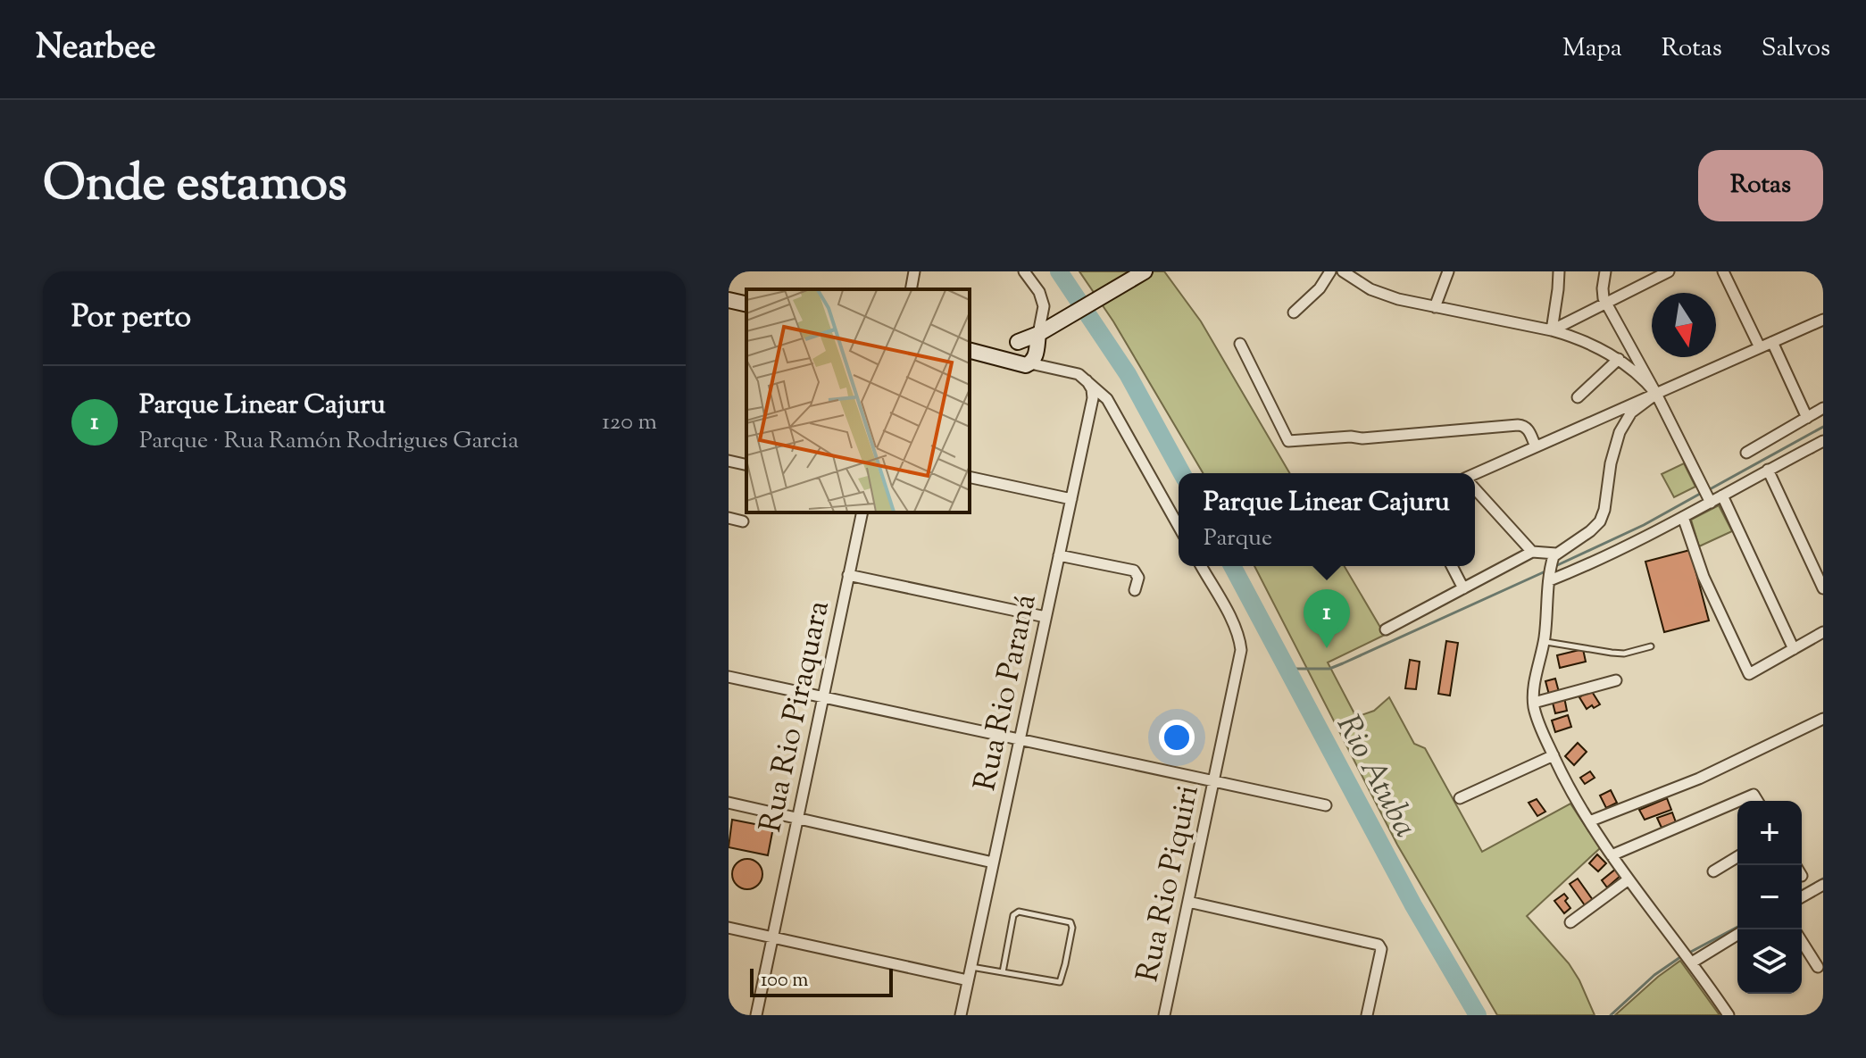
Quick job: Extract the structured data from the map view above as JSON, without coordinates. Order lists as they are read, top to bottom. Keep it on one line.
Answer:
{"streets":{"street":["Rua Rio Paraná","Rua Rio Piraquara","Rua Rio Piquiri"]},"water":["Rio Atuba"],"scale_bar":"100 m","north":"bottom","page":{"header":"Nearbee","nav":["Mapa","Rotas","Salvos"],"title":"Onde estamos","buttons":"Rotas","heading":"Por perto","list":[{"mark":"1","name":"Parque Linear Cajuru","note":"Parque · Rua Ramón Rodrigues Garcia","value":"120 m"}],"popup":["Parque Linear Cajuru","Parque"],"pins":"1","map_buttons":["+","−"],"scale":"100 m"}}
